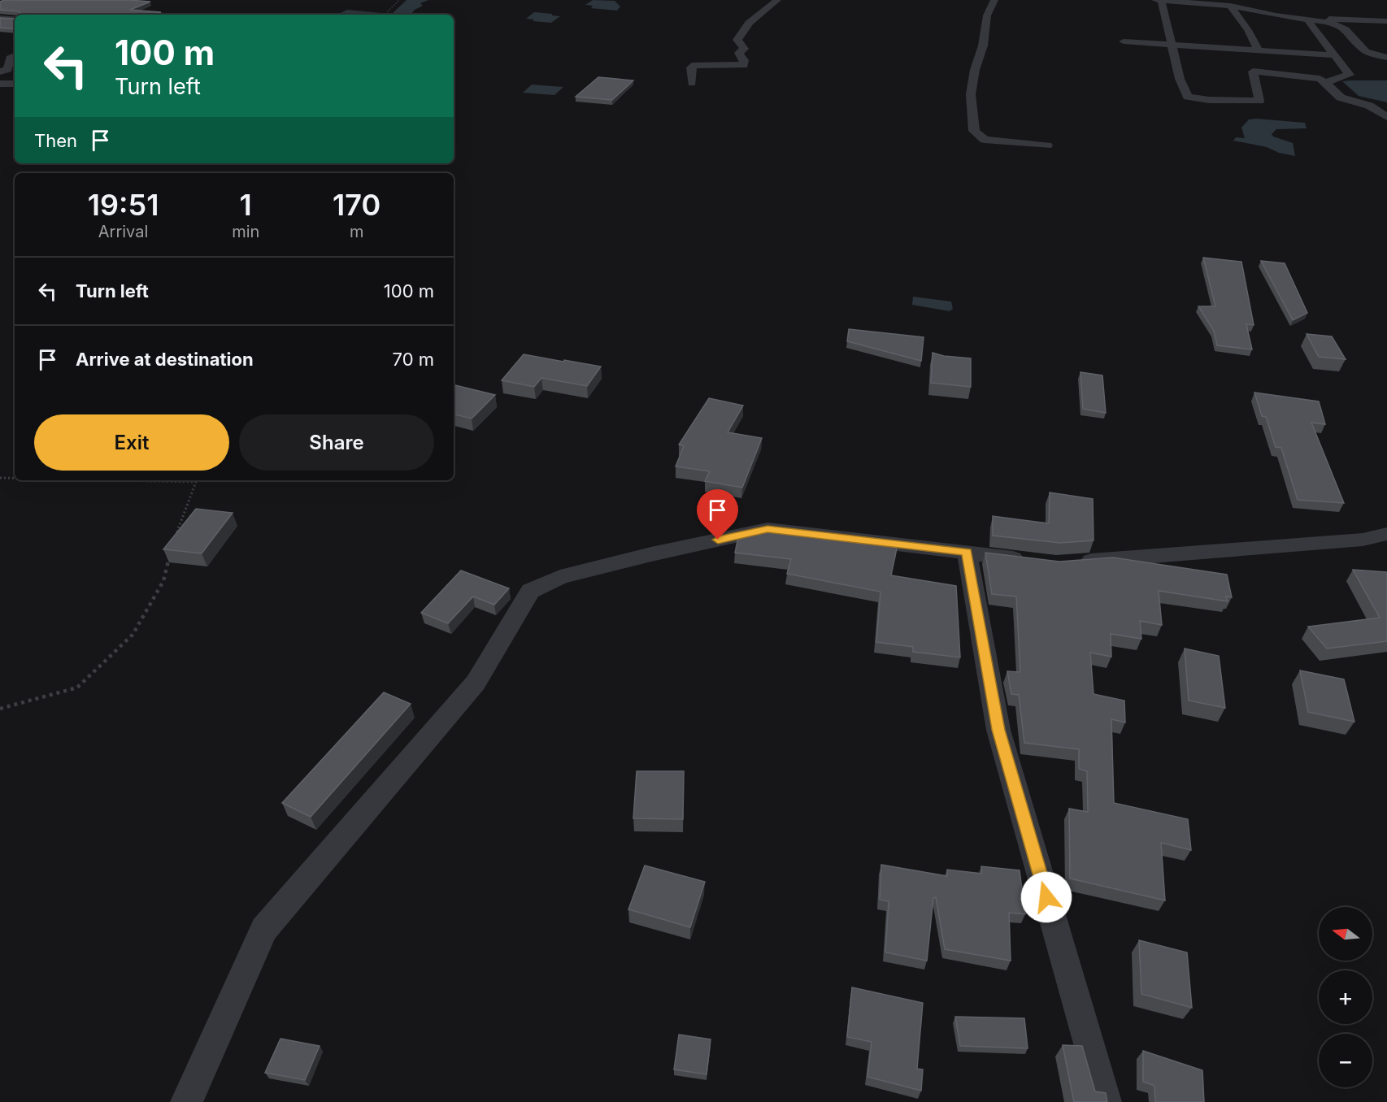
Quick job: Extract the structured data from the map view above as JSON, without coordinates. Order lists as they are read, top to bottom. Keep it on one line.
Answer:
{"north":"left","page":{"turn":["100 m","Turn left"],"then":"Then","eta":["19:51","Arrival","1","min","170","m"],"list":[{"name":"Turn left","value":"100 m"},{"name":"Arrive at destination","value":"70 m"}],"buttons":["Exit","Share"],"map_buttons":["+","−"]}}
